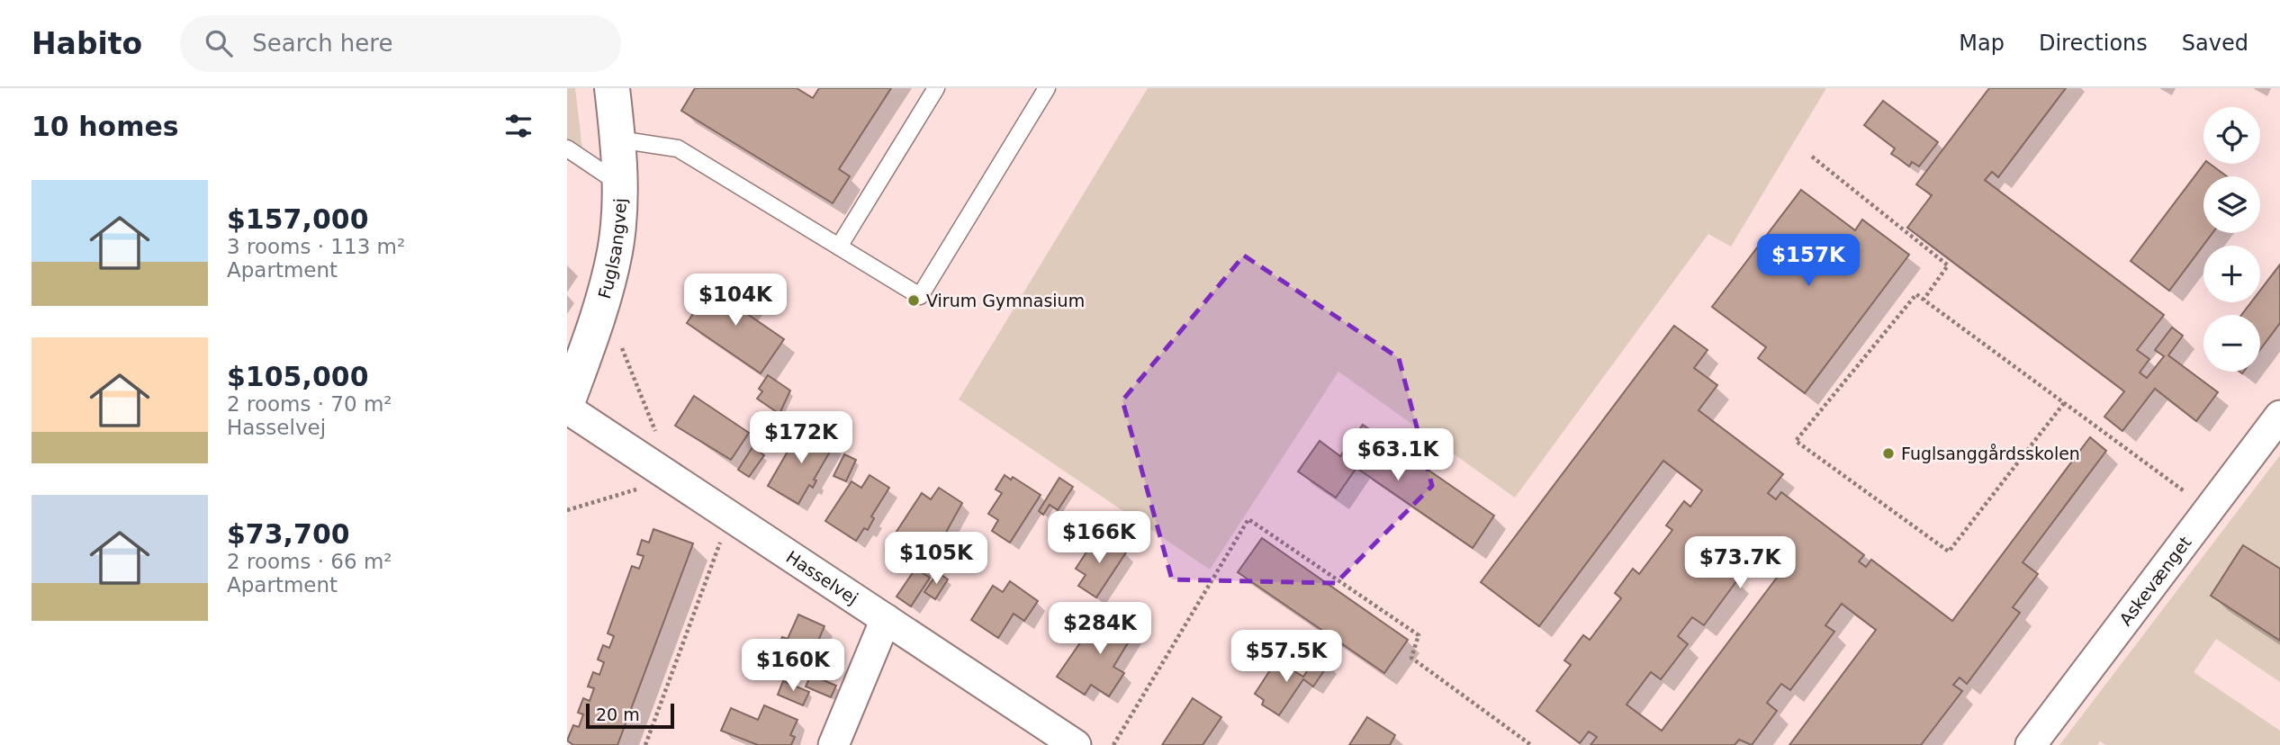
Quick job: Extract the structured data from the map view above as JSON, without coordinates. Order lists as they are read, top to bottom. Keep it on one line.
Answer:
{"streets":{"street":["Fuglsangvej","Hasselvej","Askevænget"]},"places":["Virum Gymnasium","Fuglsanggårdsskolen"],"scale_bar":"20 m","page":{"header":"Habito","search":"Search here","nav":["Map","Directions","Saved"],"heading":"10 homes","map_buttons":["+","−"],"list":[{"name":"$157,000","note":"3 rooms · 113 m² · Apartment"},{"name":"$105,000","note":"2 rooms · 70 m² · Hasselvej"},{"name":"$73,700","note":"2 rooms · 66 m² · Apartment"}],"price":["$157K","$104K","$172K","$63.1K","$166K","$105K","$73.7K","$284K","$57.5K","$160K"],"scale":"20 m"}}
